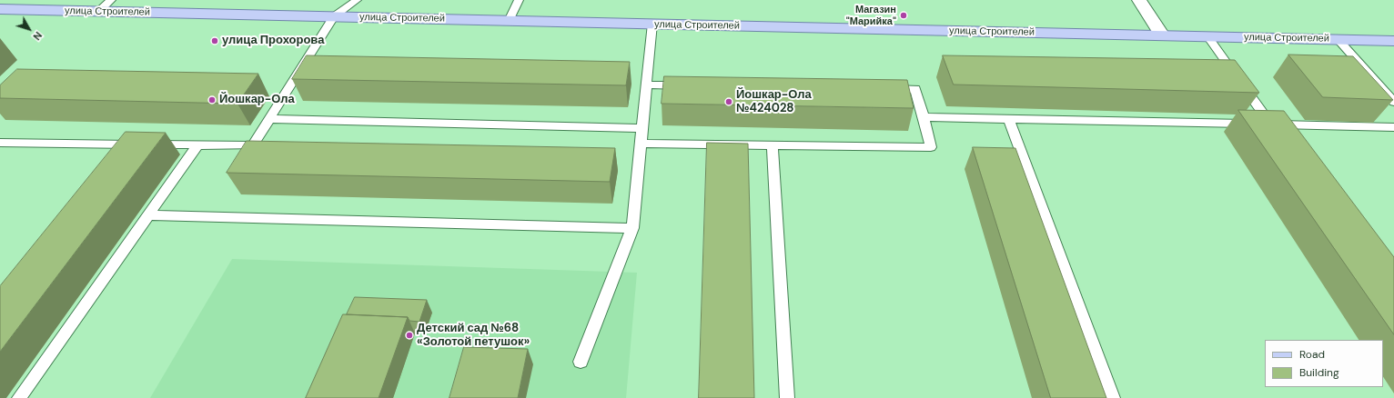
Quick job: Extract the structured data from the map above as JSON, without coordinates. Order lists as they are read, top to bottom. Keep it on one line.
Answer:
{"streets":{"main road":["улица Строителей"]},"places":["Магазин \"Марийка\"","улица Прохорова","Йошкар-Ола","Йошкар-Ола №424028","Детский сад №68 «Золотой петушок»"],"legend":["Road","Building"],"north":"bottom right"}
